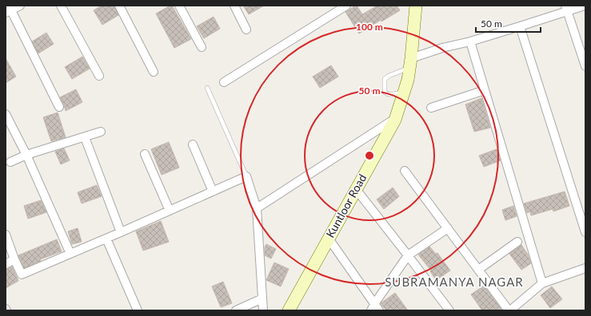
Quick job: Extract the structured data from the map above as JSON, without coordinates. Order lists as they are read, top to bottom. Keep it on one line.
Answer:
{"streets":{"street":["Kuntloor Road"]},"districts":["SUBRAMANYA NAGAR"],"scale_bar":"50 m","rings":["100 m","50 m"]}
